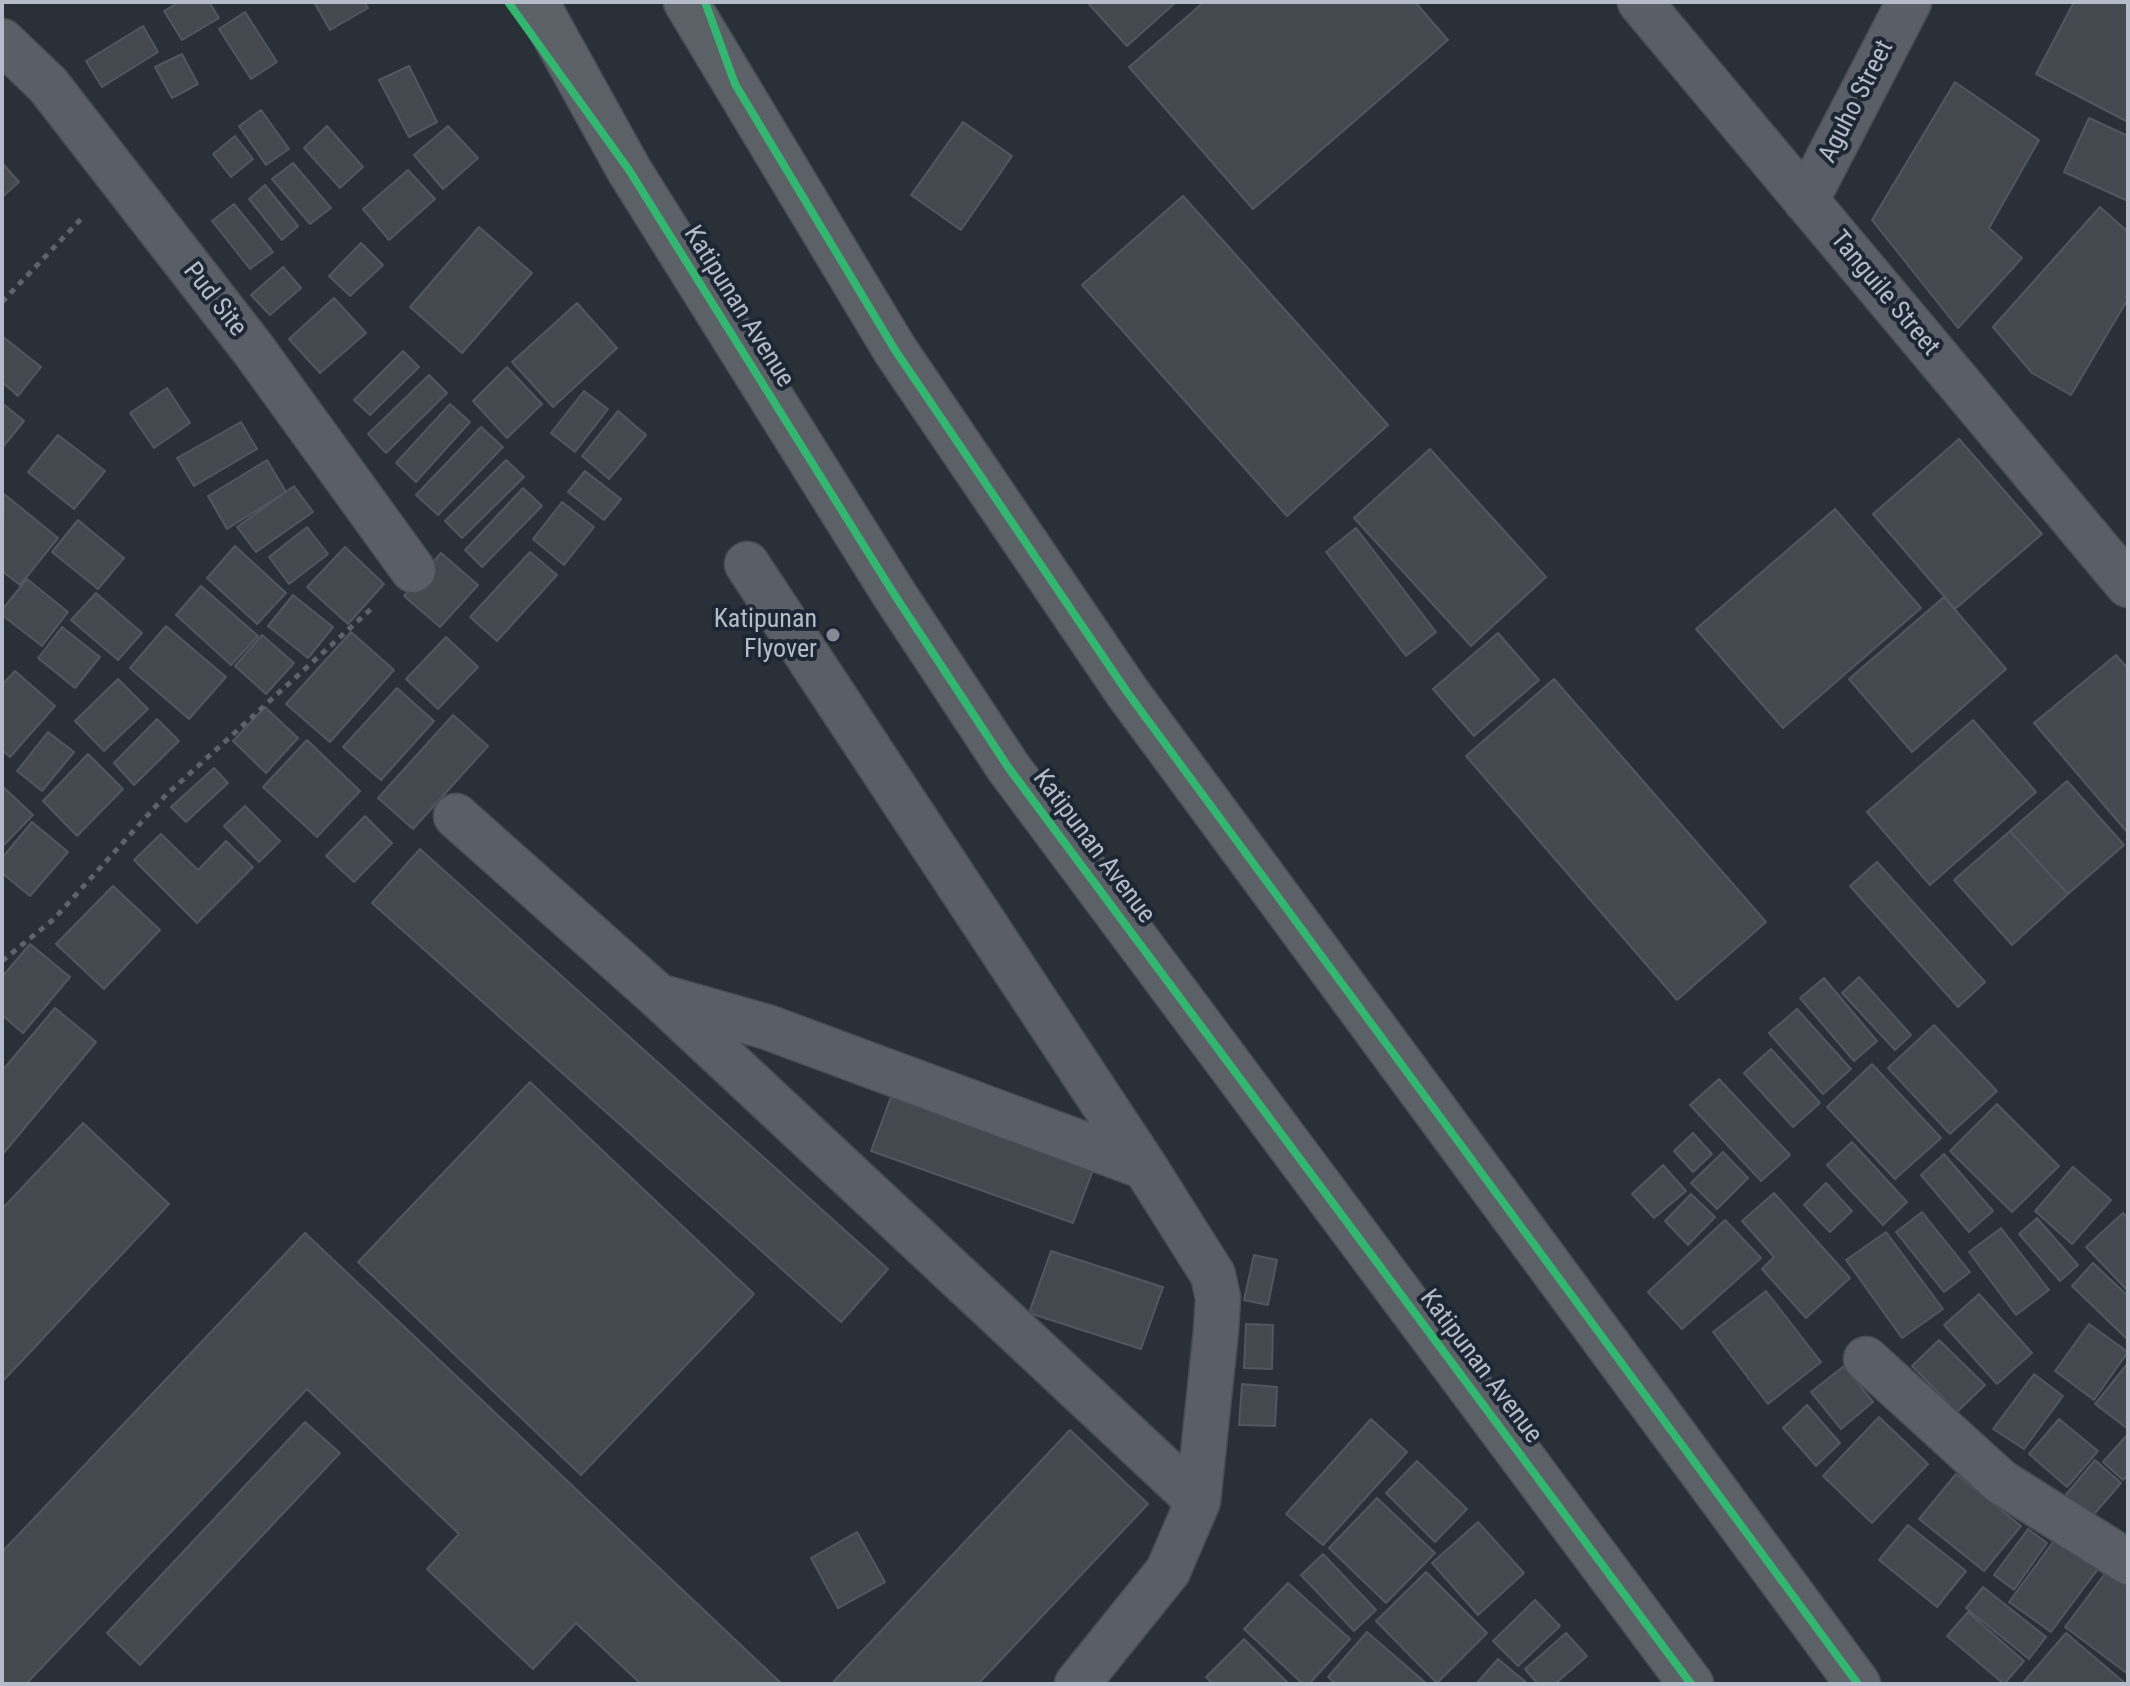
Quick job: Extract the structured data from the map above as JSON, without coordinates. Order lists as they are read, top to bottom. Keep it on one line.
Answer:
{"streets":{"main road":["Katipunan Avenue"],"street":["Aguho Street","Tanguile Street","Pud Site"]},"crossings":[["Aguho Street","Tanguile Street"]],"places":["Katipunan Flyover"]}
